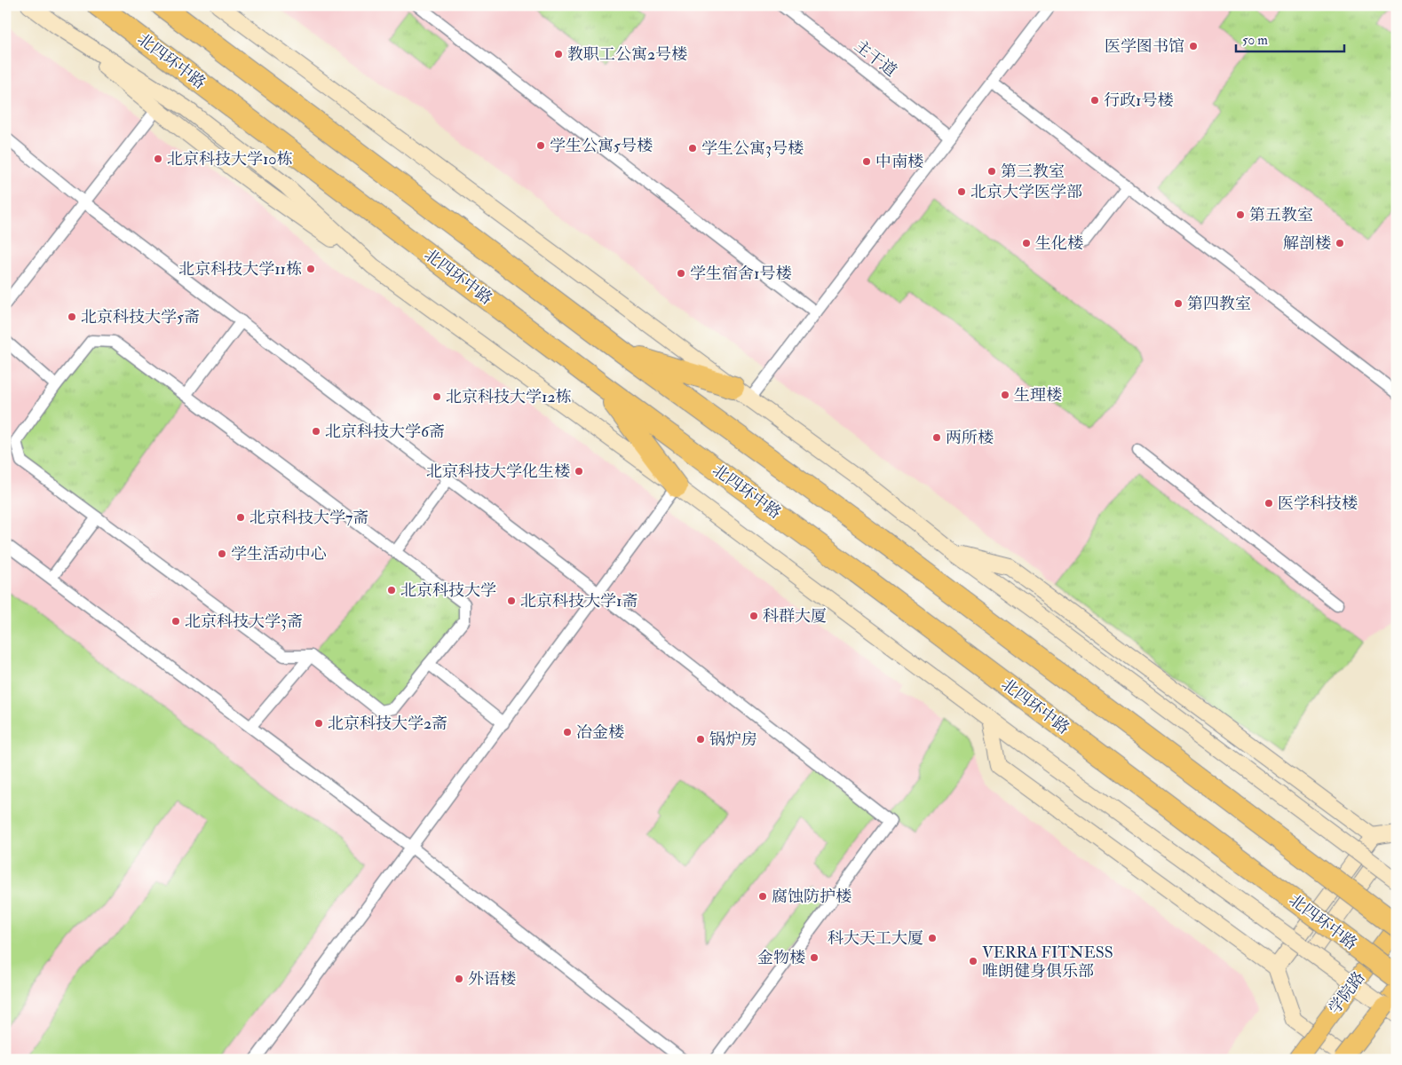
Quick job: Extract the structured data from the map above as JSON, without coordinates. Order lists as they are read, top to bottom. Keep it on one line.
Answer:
{"streets":{"highway":["北四环中路"],"main road":["学院路"],"street":["主干道"]},"crossings":[["北四环中路","学院路"]],"places":["医学图书馆","教职工公寓2号楼","行政1号楼","学生公寓5号楼","学生公寓3号楼","北京科技大学10栋","中南楼","第三教室","北京大学医学部","第五教室","生化楼","解剖楼","北京科技大学11栋","学生宿舍1号楼","第四教室","北京科技大学5斋","生理楼","北京科技大学12栋","北京科技大学6斋","两所楼","北京科技大学化生楼","医学科技楼","北京科技大学7斋","学生活动中心","北京科技大学","北京科技大学1斋","科群大厦","北京科技大学3斋","北京科技大学2斋","冶金楼","锅炉房","腐蚀防护楼","科大天工大厦","金物楼","VERRA FITNESS 唯朗健身俱乐部","外语楼"],"scale_bar":"50 m"}
